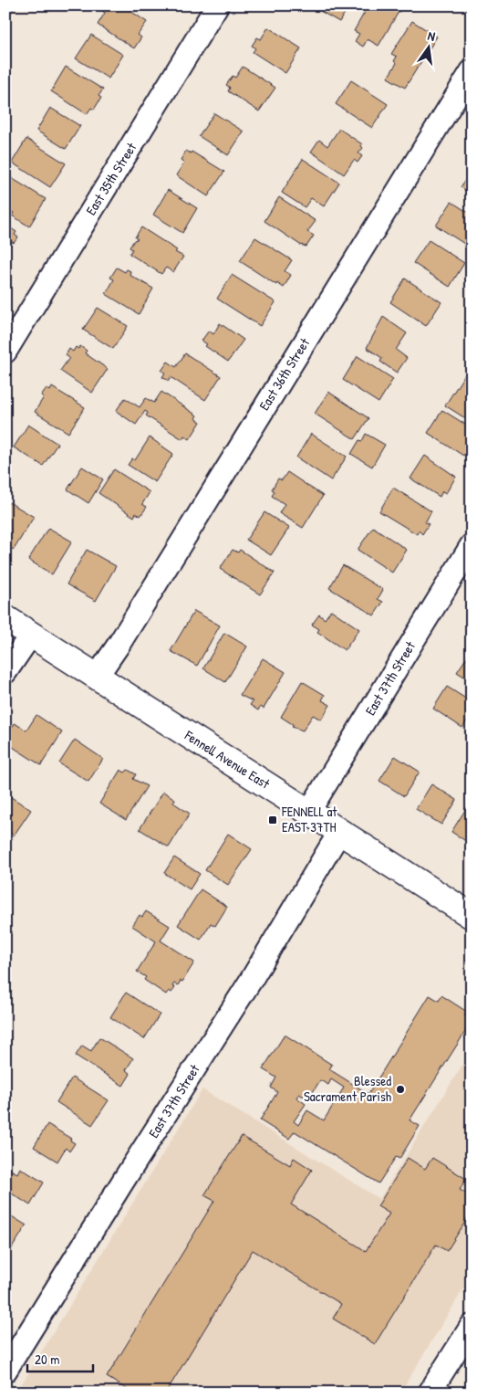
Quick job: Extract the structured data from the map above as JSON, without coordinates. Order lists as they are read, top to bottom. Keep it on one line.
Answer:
{"streets":{"main road":["Fennell Avenue East"],"street":["East 35th Street","East 36th Street","East 37th Street"]},"crossings":[["East 36th Street","Fennell Avenue East"],["East 37th Street","Fennell Avenue East"]],"places":{"transit":["FENNELL at EAST 37TH"],"other":["Blessed Sacrament Parish"]},"scale_bar":"20 m","north":"top"}
